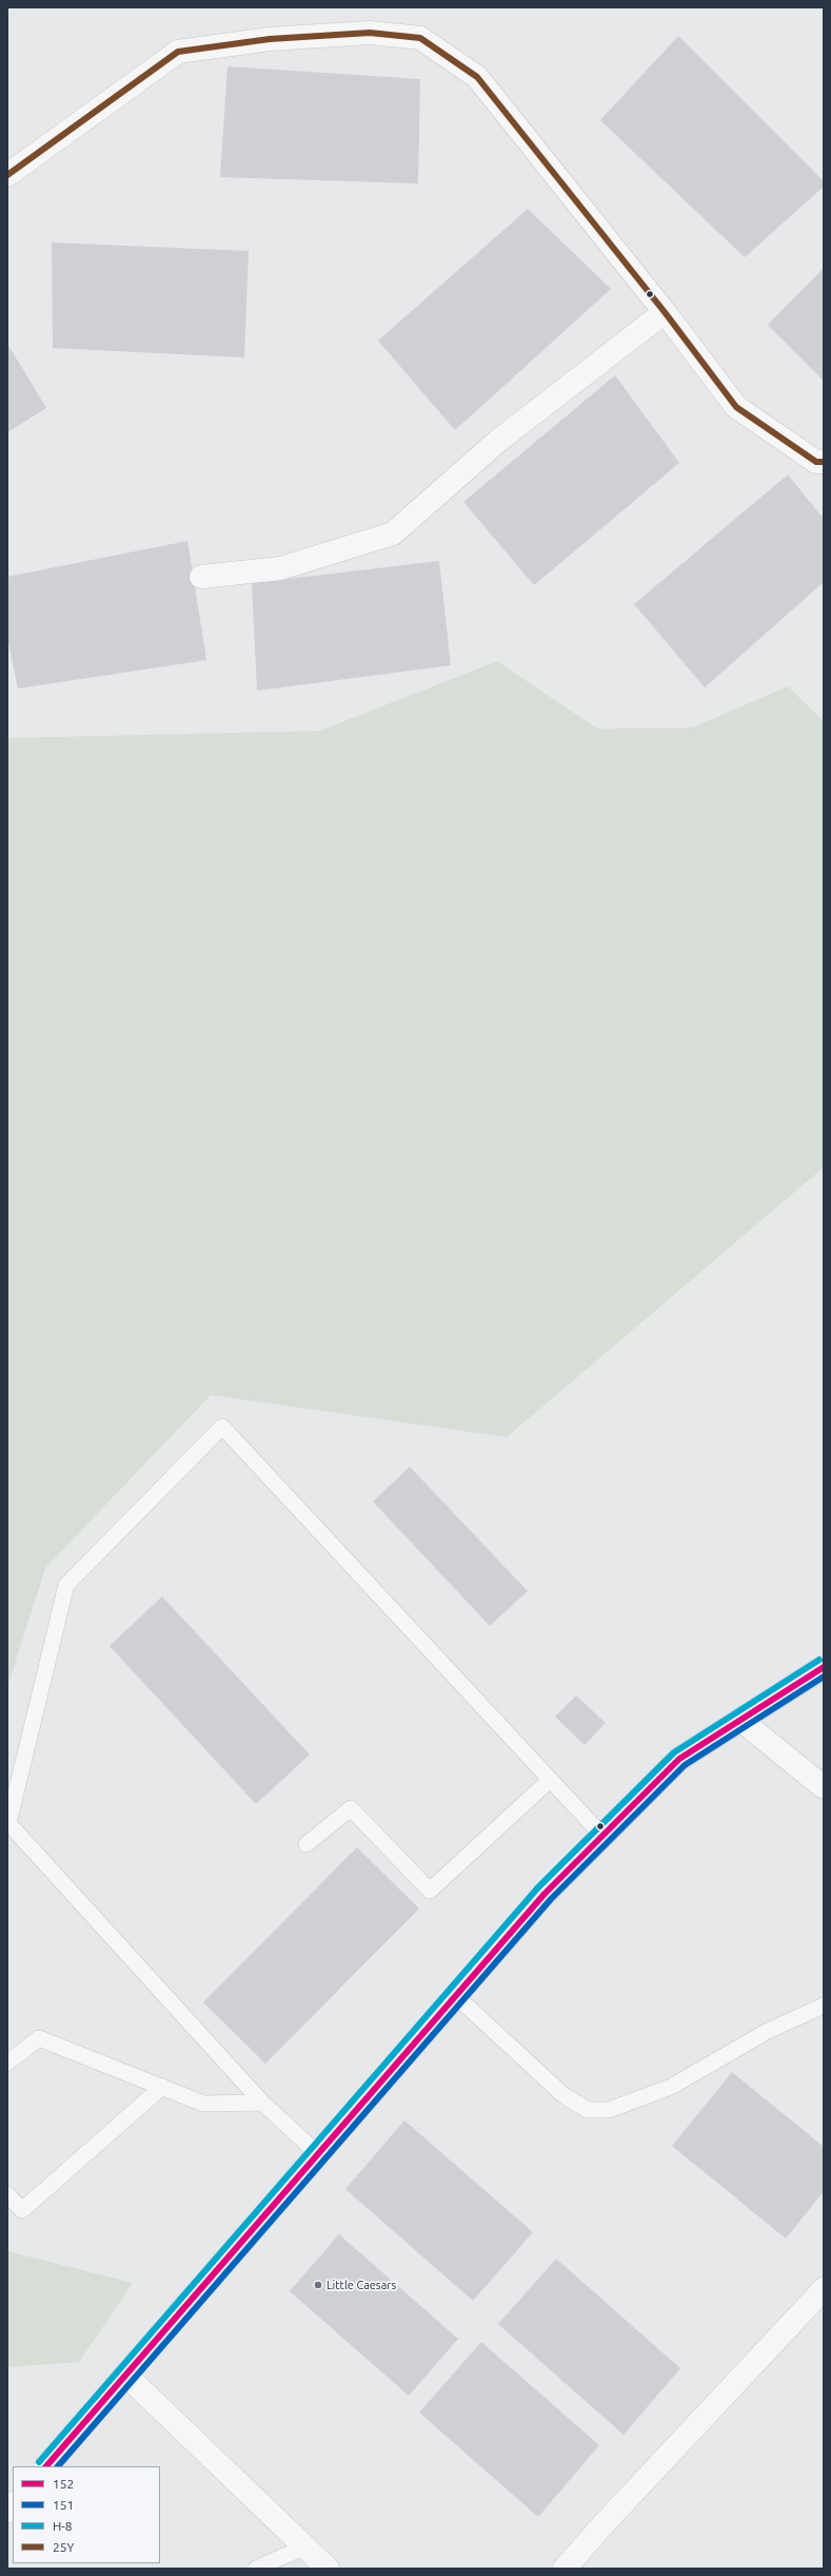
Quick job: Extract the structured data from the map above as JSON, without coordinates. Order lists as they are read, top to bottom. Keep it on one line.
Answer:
{"places":["Little Caesars"],"lines":["transit line 25Y","transit line H-8","transit line 152","transit line 151"],"legend":["152","151","H-8","25Y"]}
